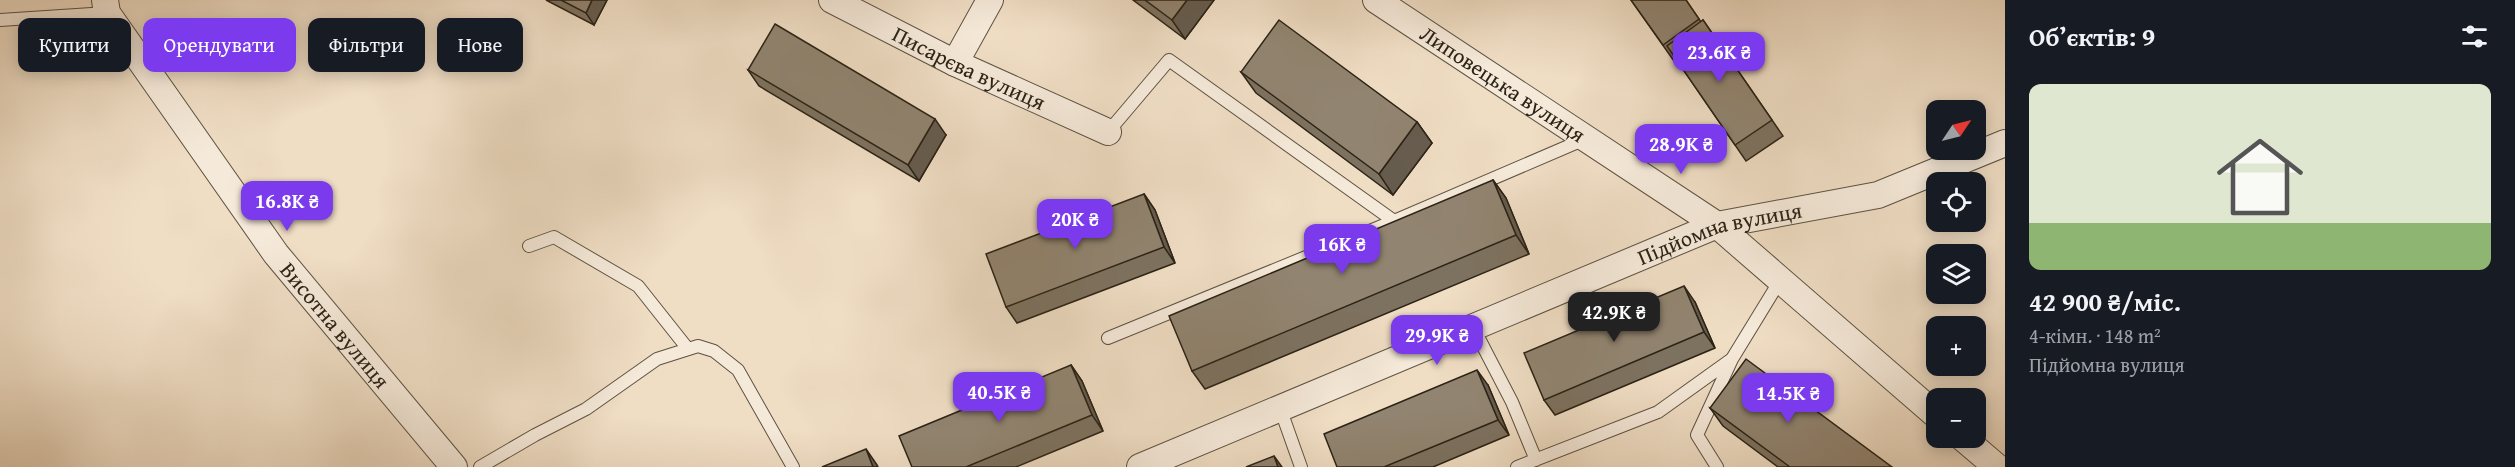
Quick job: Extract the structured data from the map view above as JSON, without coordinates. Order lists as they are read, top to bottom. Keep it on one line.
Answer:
{"streets":{"street":["Писарєва вулиця","Липовецька вулиця","Підйомна вулиця","Висотна вулиця"]},"crossings":[["Липовецька вулиця","Підйомна вулиця"]],"north":"top right","page":{"heading":"Об’єктів: 9","chip":["Купити","Орендувати","Фільтри","Нове"],"price":["23.6K ₴","28.9K ₴","16.8K ₴","20K ₴","16K ₴","42.9K ₴","29.9K ₴","40.5K ₴","14.5K ₴"],"list":[{"name":"42 900 ₴/міс.","note":"4-кімн. · 148 m² · Підйомна вулиця"}],"map_buttons":["+","−"]}}
